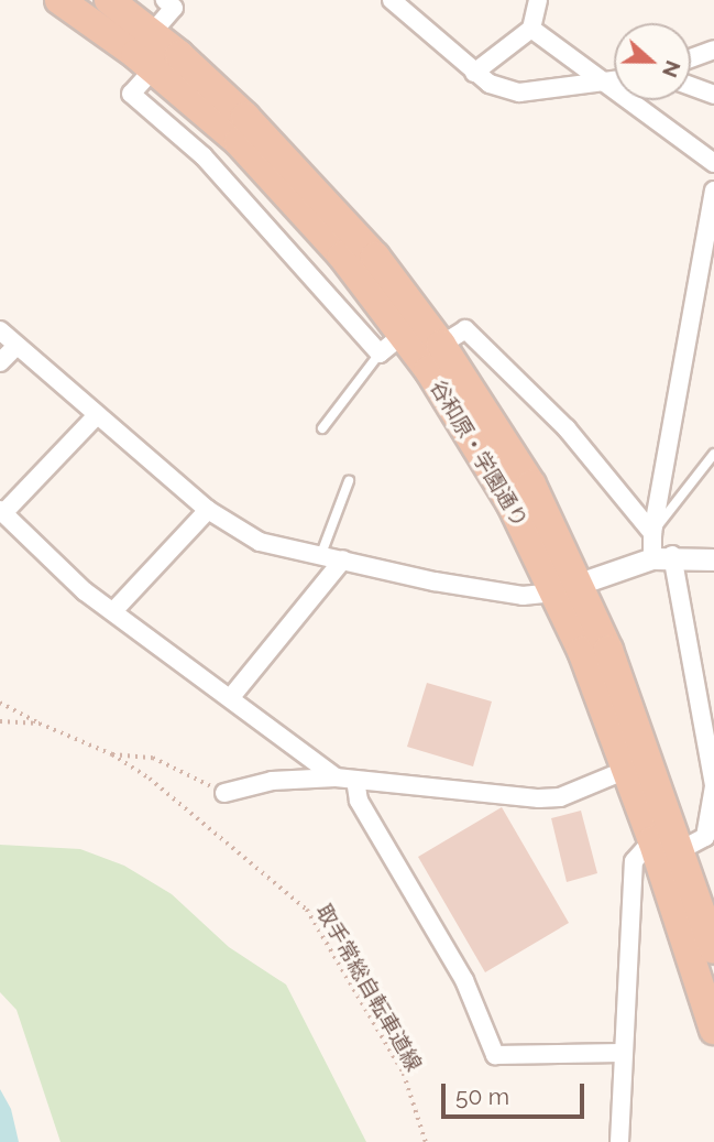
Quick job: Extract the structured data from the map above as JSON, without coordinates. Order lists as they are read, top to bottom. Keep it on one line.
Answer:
{"streets":{"highway":["谷和原・学園通り"],"path":["取手常総自転車道線"]},"scale_bar":"50 m","north":"right"}
